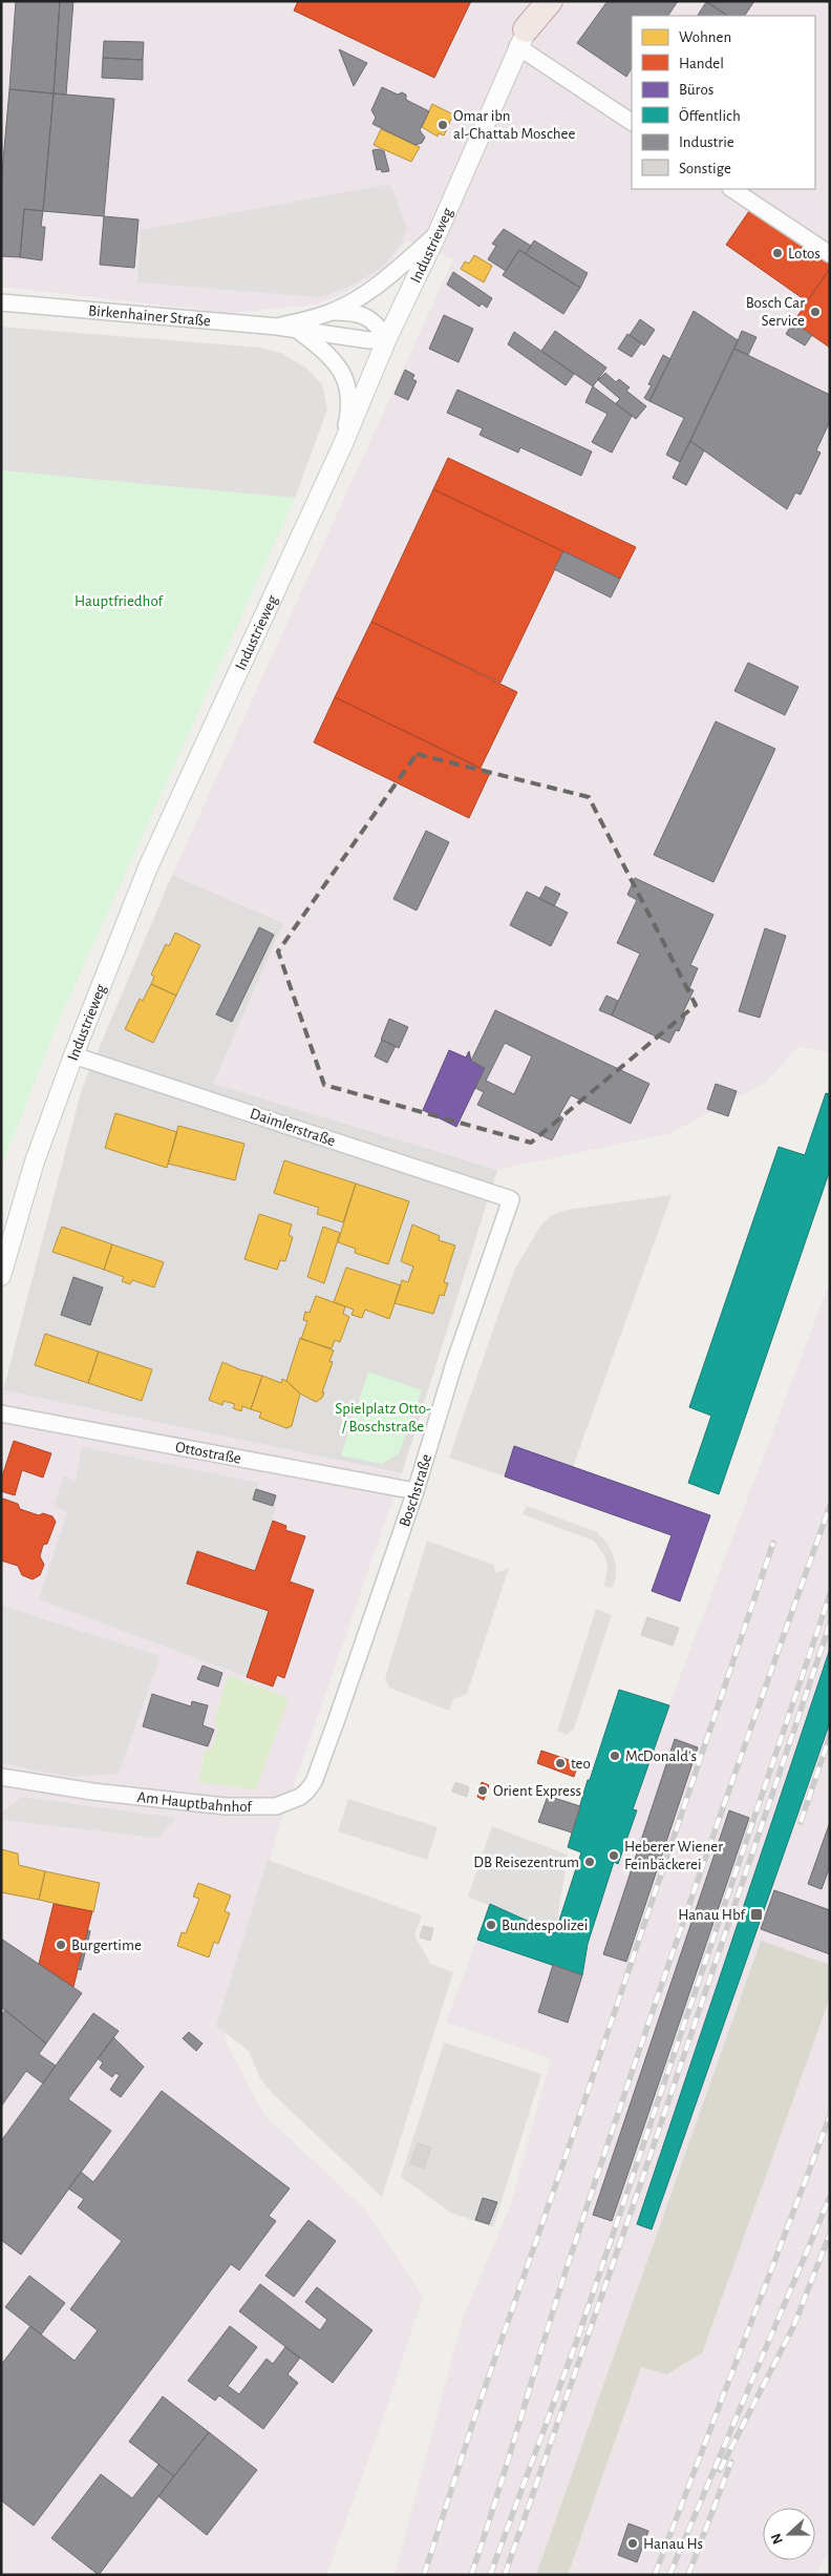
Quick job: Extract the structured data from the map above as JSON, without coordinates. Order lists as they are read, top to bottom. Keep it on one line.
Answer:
{"streets":{"street":["Industrieweg","Birkenhainer Straße","Daimlerstraße","Ottostraße","Boschstraße","Am Hauptbahnhof"]},"crossings":[["Industrieweg","Birkenhainer Straße"],["Industrieweg","Daimlerstraße"],["Daimlerstraße","Boschstraße"],["Ottostraße","Boschstraße"],["Boschstraße","Am Hauptbahnhof"]],"parks":["Hauptfriedhof","Spielplatz Otto- / Boschstraße"],"places":{"other":["Omar ibn al-Chattab Moschee","Lotos","Bosch Car Service","McDonald's","teo","Orient Express","Heberer Wiener Feinbäckerei","DB Reisezentrum","Bundespolizei","Burgertime","Hanau Hs"],"transit":["Hanau Hbf"]},"legend":["Wohnen","Handel","Büros","Öffentlich","Industrie","Sonstige"],"north":"left"}
